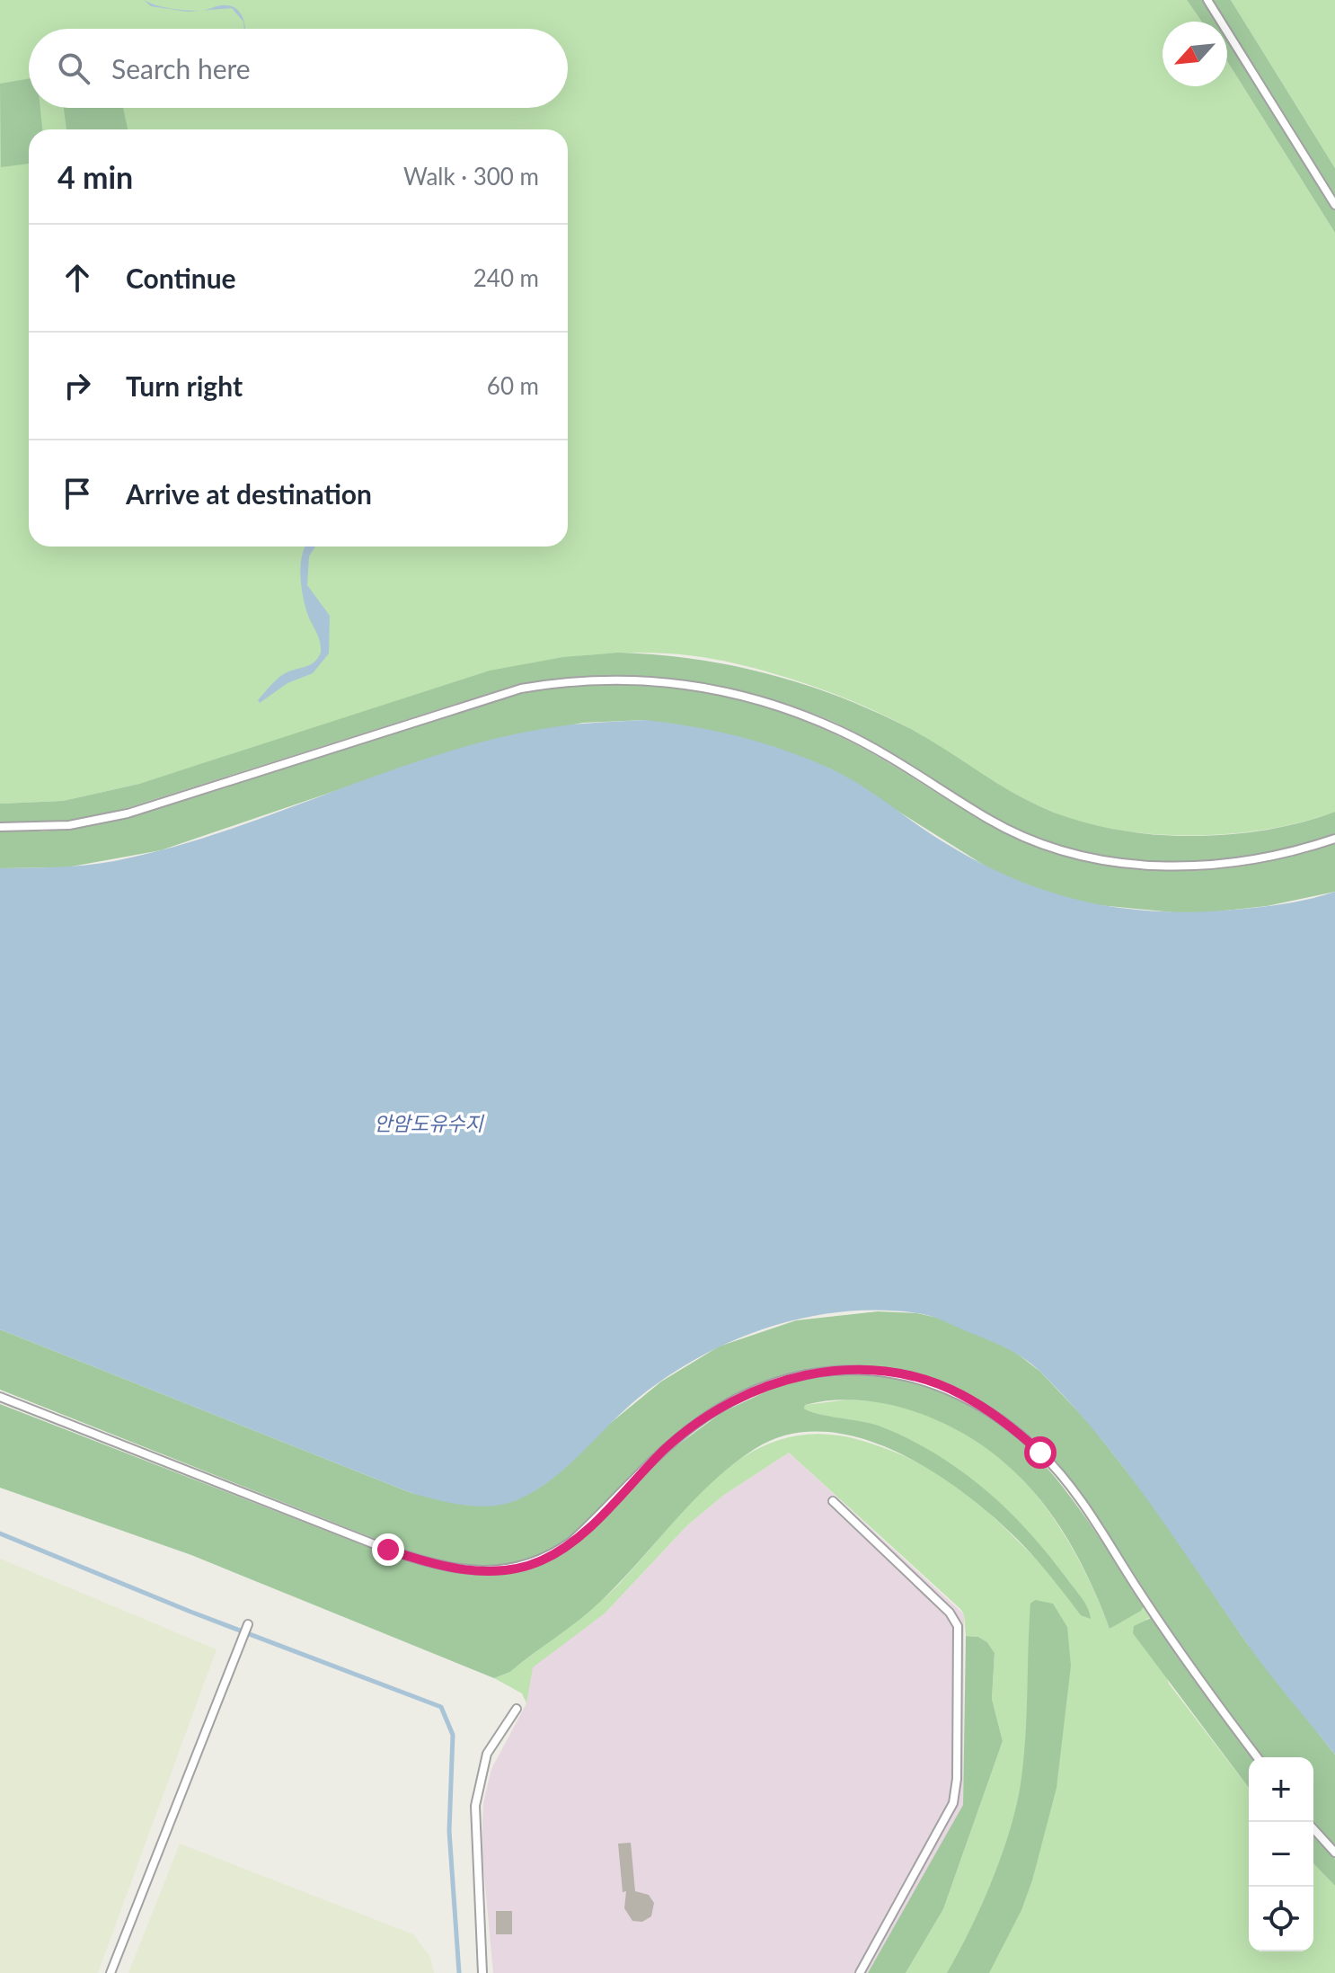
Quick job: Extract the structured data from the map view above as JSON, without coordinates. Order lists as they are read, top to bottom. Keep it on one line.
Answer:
{"water":["안암도유수지"],"north":"bottom left","page":{"search":"Search here","heading":["4 min","Walk · 300 m"],"list":[["Continue","240 m"],["Turn right","60 m"],"Arrive at destination"],"map_buttons":["+","−"]}}
